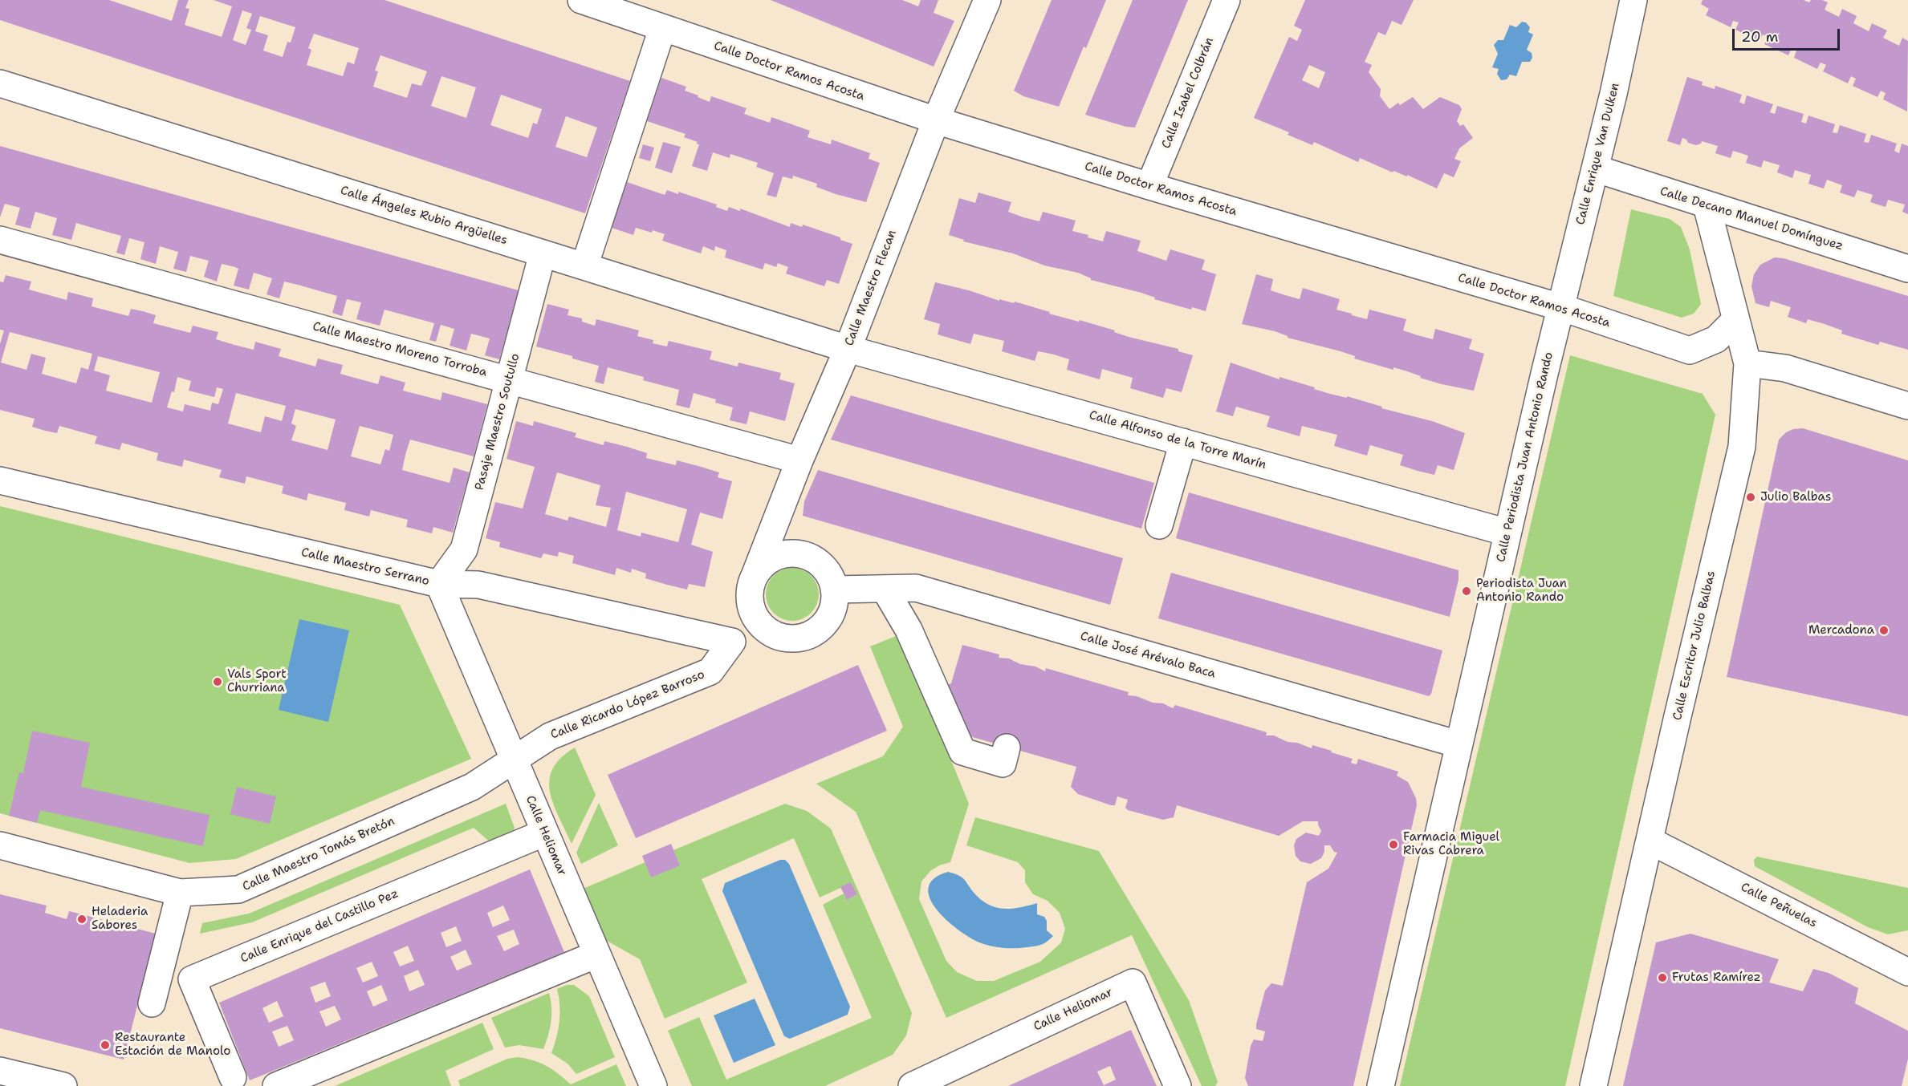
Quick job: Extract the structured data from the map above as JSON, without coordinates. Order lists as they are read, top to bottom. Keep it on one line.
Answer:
{"streets":{"street":["Calle Doctor Ramos Acosta","Calle Isabel Colbrán","Calle Enrique Van Dulken","Calle Ángeles Rubio Argüelles","Calle Decano Manuel Domínguez","Calle Maestro Flecan","Calle Maestro Moreno Torroba","Pasaje Maestro Soutullo","Calle Alfonso de la Torre Marín","Calle Periodista Juan Antonio Rando","Calle Maestro Serrano","Calle Escritor Julio Balbas","Calle José Arévalo Baca","Calle Ricardo López Barroso","Calle Heliomar","Calle Maestro Tomás Bretón","Calle Peñuelas","Calle Enrique del Castillo Pez"]},"crossings":[["Calle Doctor Ramos Acosta","Calle Isabel Colbrán"],["Calle Doctor Ramos Acosta","Calle Enrique Van Dulken"],["Calle Doctor Ramos Acosta","Calle Maestro Flecan"],["Calle Doctor Ramos Acosta","Calle Periodista Juan Antonio Rando"],["Calle Doctor Ramos Acosta","Calle Escritor Julio Balbas"],["Calle Enrique Van Dulken","Calle Decano Manuel Domínguez"],["Calle Enrique Van Dulken","Calle Periodista Juan Antonio Rando"],["Calle Ángeles Rubio Argüelles","Calle Maestro Flecan"],["Calle Ángeles Rubio Argüelles","Pasaje Maestro Soutullo"],["Calle Ángeles Rubio Argüelles","Calle Alfonso de la Torre Marín"],["Calle Decano Manuel Domínguez","Calle Escritor Julio Balbas"],["Calle Maestro Flecan","Calle Maestro Moreno Torroba"],["Calle Maestro Flecan","Calle Alfonso de la Torre Marín"],["Calle Maestro Flecan","Calle José Arévalo Baca"],["Calle Maestro Moreno Torroba","Pasaje Maestro Soutullo"],["Pasaje Maestro Soutullo","Calle Maestro Serrano"],["Pasaje Maestro Soutullo","Calle Heliomar"],["Calle Alfonso de la Torre Marín","Calle Periodista Juan Antonio Rando"],["Calle Periodista Juan Antonio Rando","Calle José Arévalo Baca"],["Calle Maestro Serrano","Calle Ricardo López Barroso"],["Calle Maestro Serrano","Calle Heliomar"],["Calle Escritor Julio Balbas","Calle Peñuelas"],["Calle Ricardo López Barroso","Calle Heliomar"],["Calle Ricardo López Barroso","Calle Maestro Tomás Bretón"],["Calle Heliomar","Calle Maestro Tomás Bretón"],["Calle Heliomar","Calle Enrique del Castillo Pez"]],"places":["Julio Balbas","Periodista Juan Antonio Rando","Mercadona","Vals Sport Churriana","Farmacia Miguel Rivas Cabrera","Heladeria Sabores","Frutas Ramírez","Restaurante Estación de Manolo"],"scale_bar":"20 m"}
